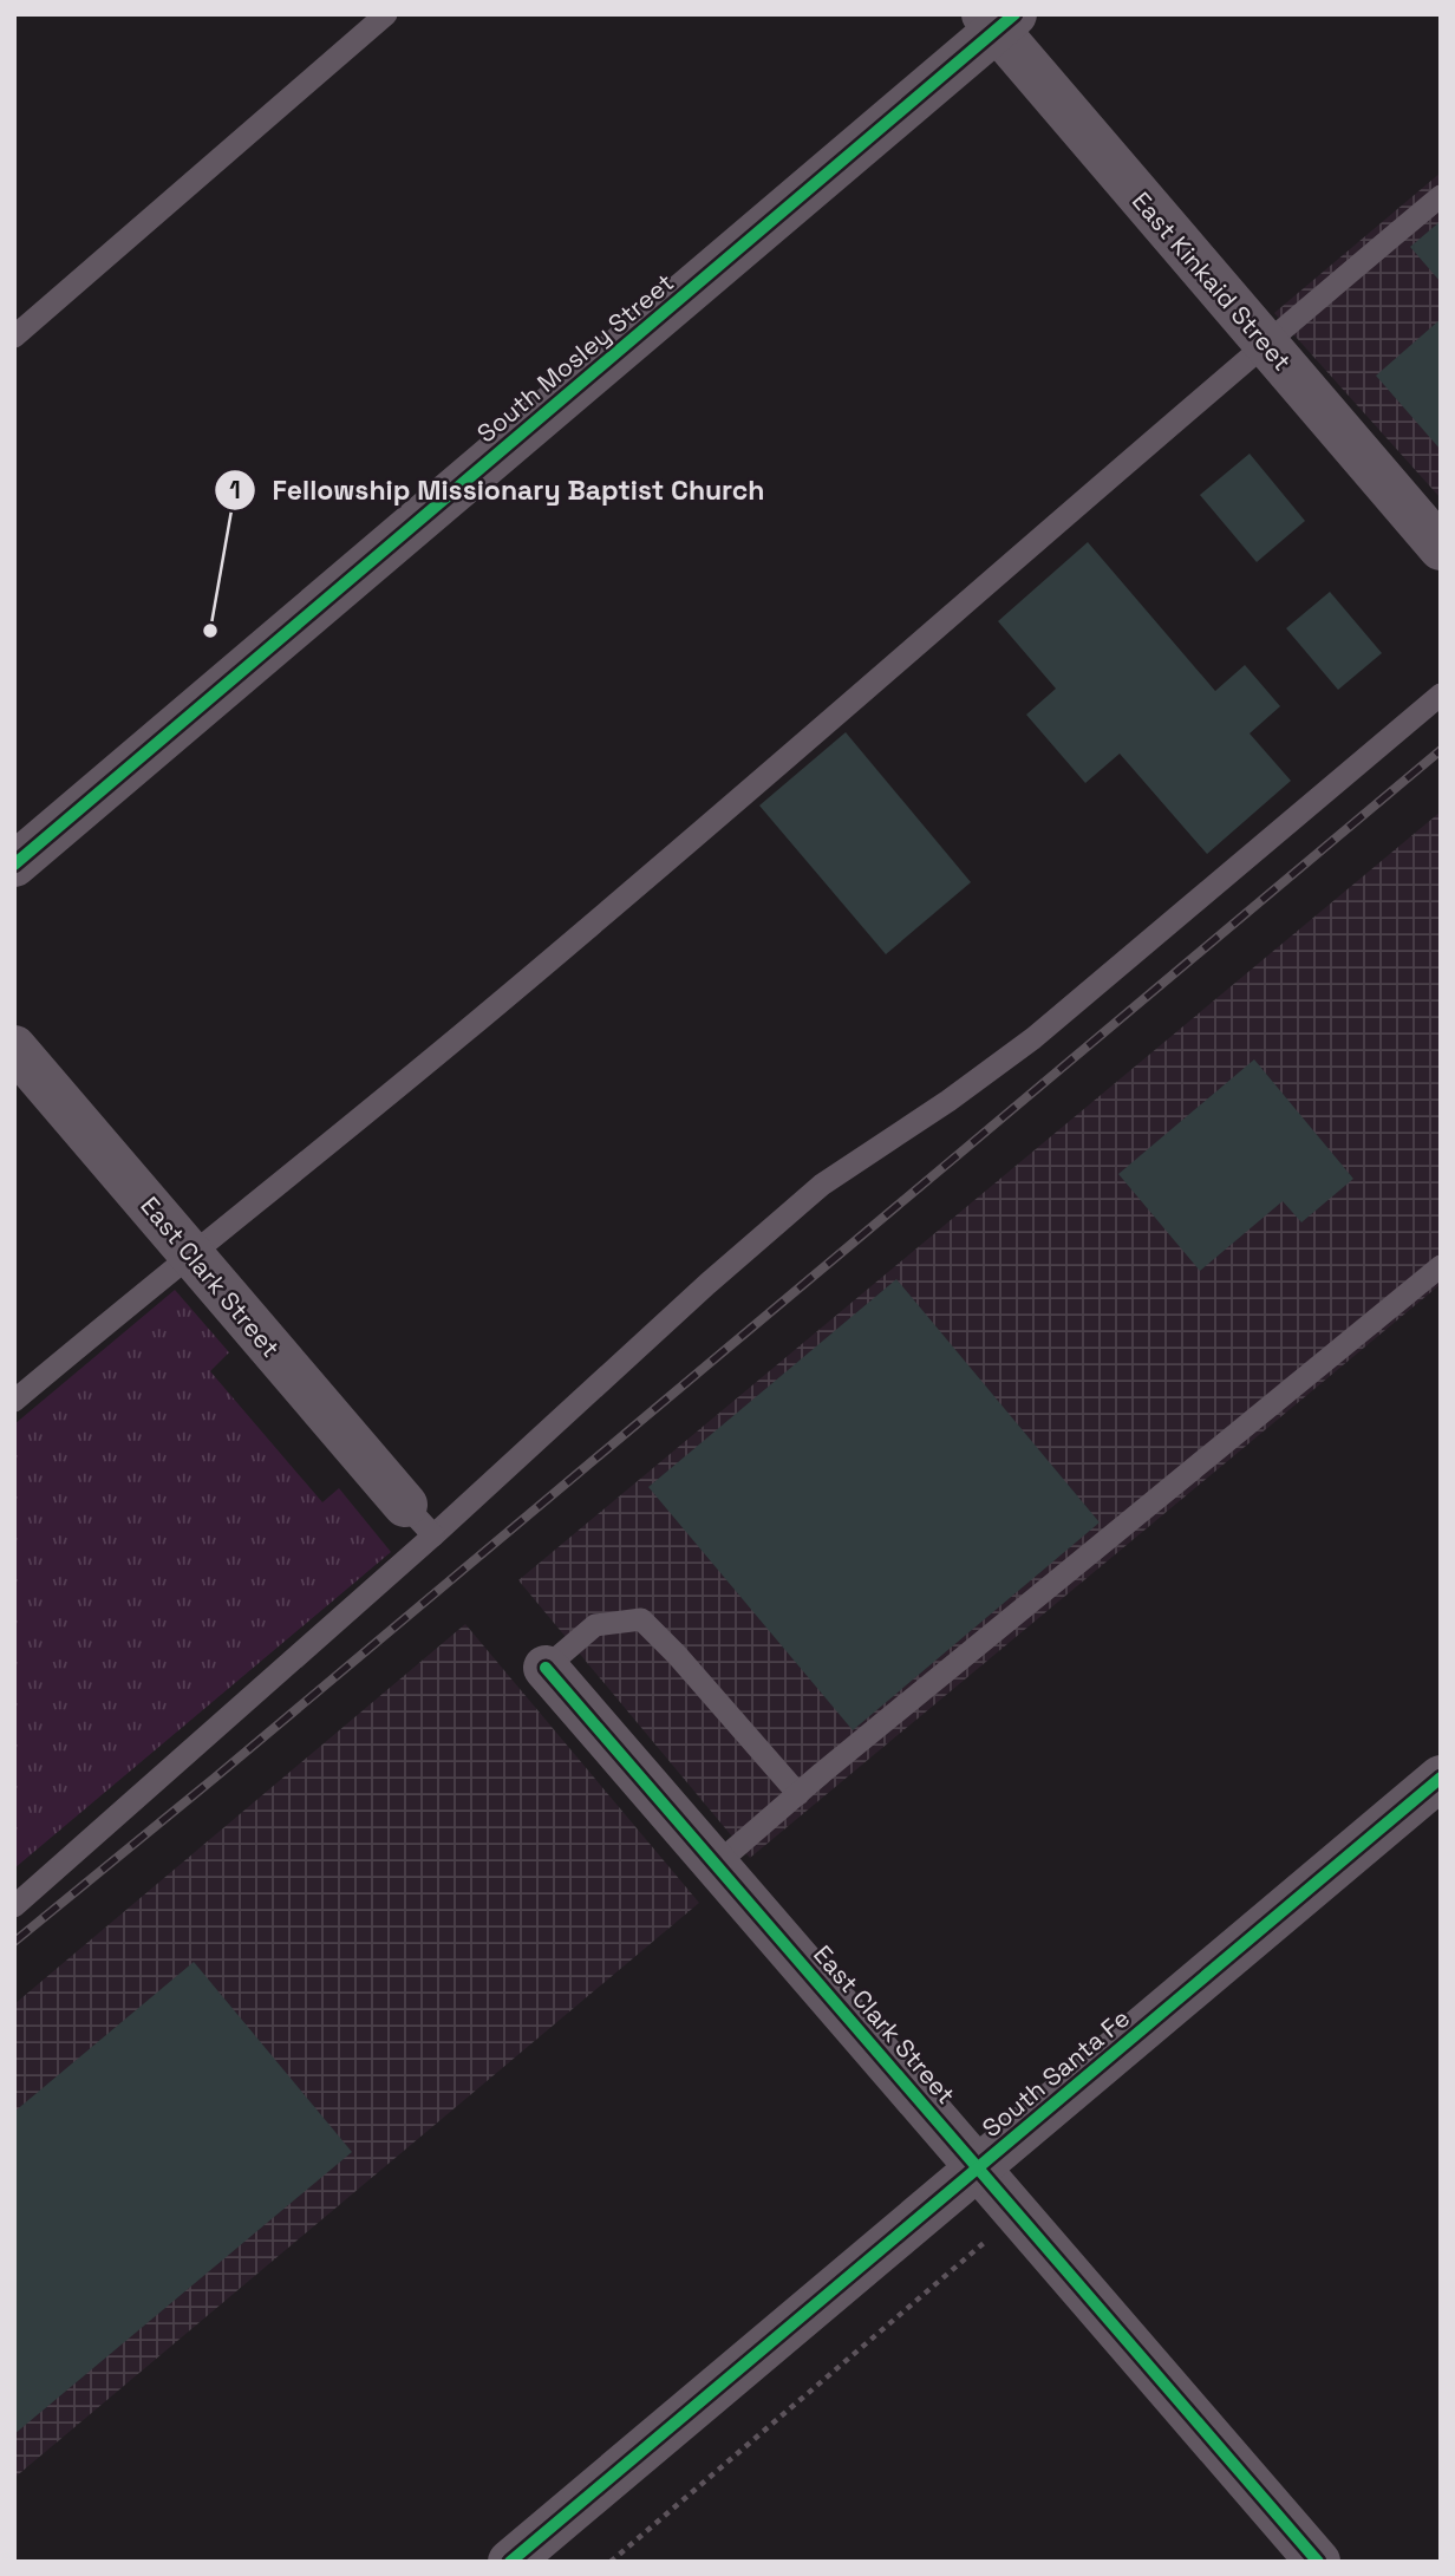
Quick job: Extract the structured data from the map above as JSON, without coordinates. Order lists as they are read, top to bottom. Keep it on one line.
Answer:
{"streets":{"street":["East Kinkaid Street","South Mosley Street","East Clark Street","South Santa Fe"]},"crossings":[["East Kinkaid Street","South Mosley Street"],["East Clark Street","South Santa Fe"]],"places":["Fellowship Missionary Baptist Church"]}
